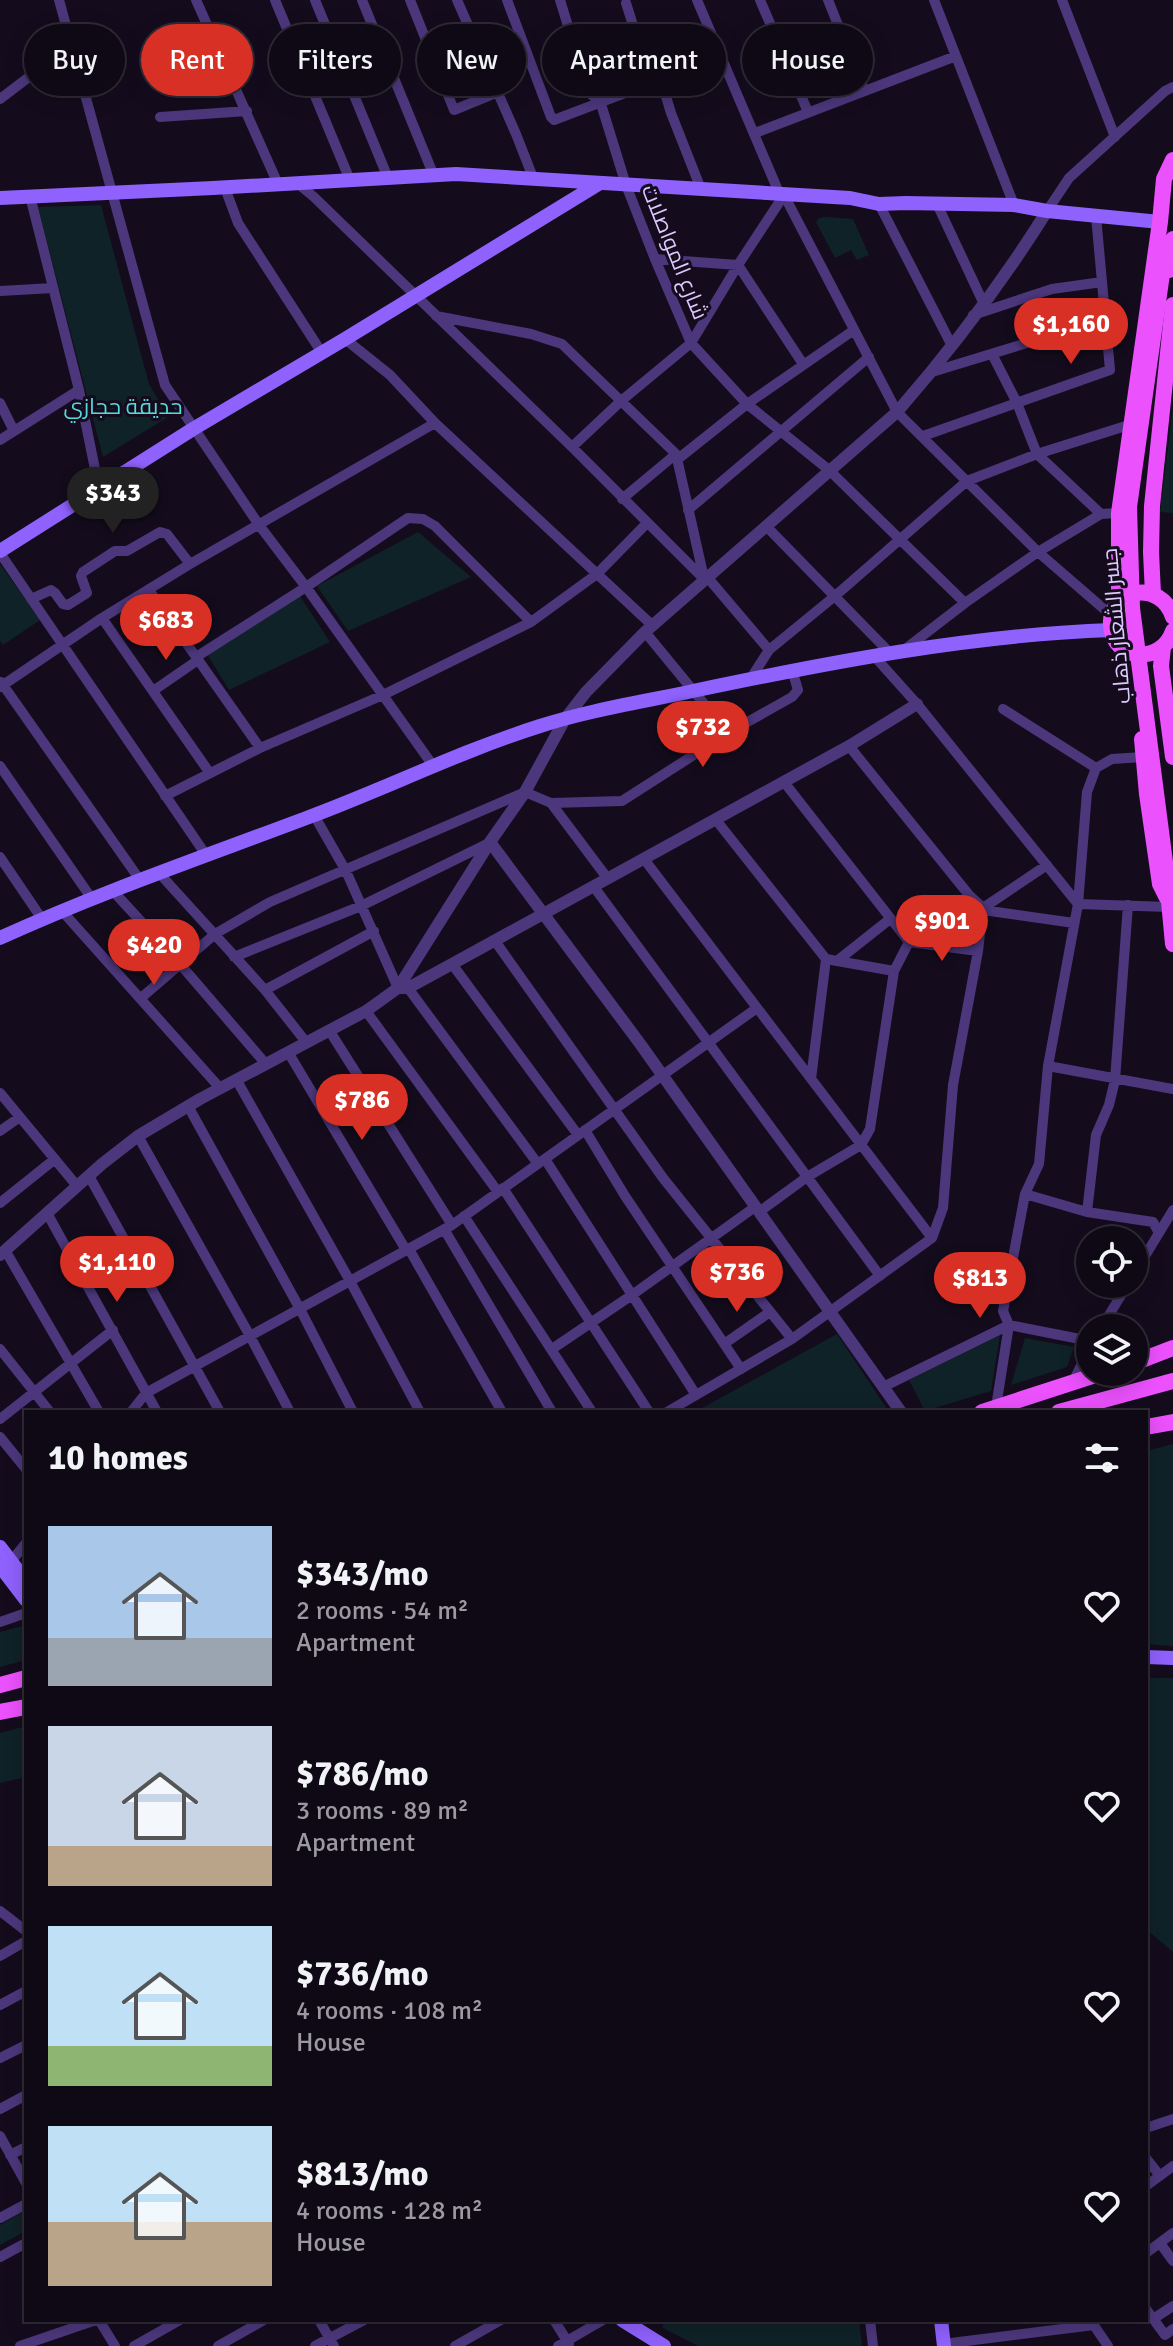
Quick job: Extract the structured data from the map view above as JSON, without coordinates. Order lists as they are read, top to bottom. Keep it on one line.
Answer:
{"streets":{"main road":["جسر الشعار ذهاب"],"street":["شارع المواصلات"]},"parks":["حديقة حجازي"],"page":{"chip":["Buy","Rent","Filters","New","Apartment","House"],"price":["$1,160","$343","$683","$732","$901","$420","$786","$1,110","$736","$813"],"heading":"10 homes","list":[{"name":"$343/mo","note":"2 rooms · 54 m² · Apartment"},{"name":"$786/mo","note":"3 rooms · 89 m² · Apartment"},{"name":"$736/mo","note":"4 rooms · 108 m² · House"},{"name":"$813/mo","note":"4 rooms · 128 m² · House"}]}}
